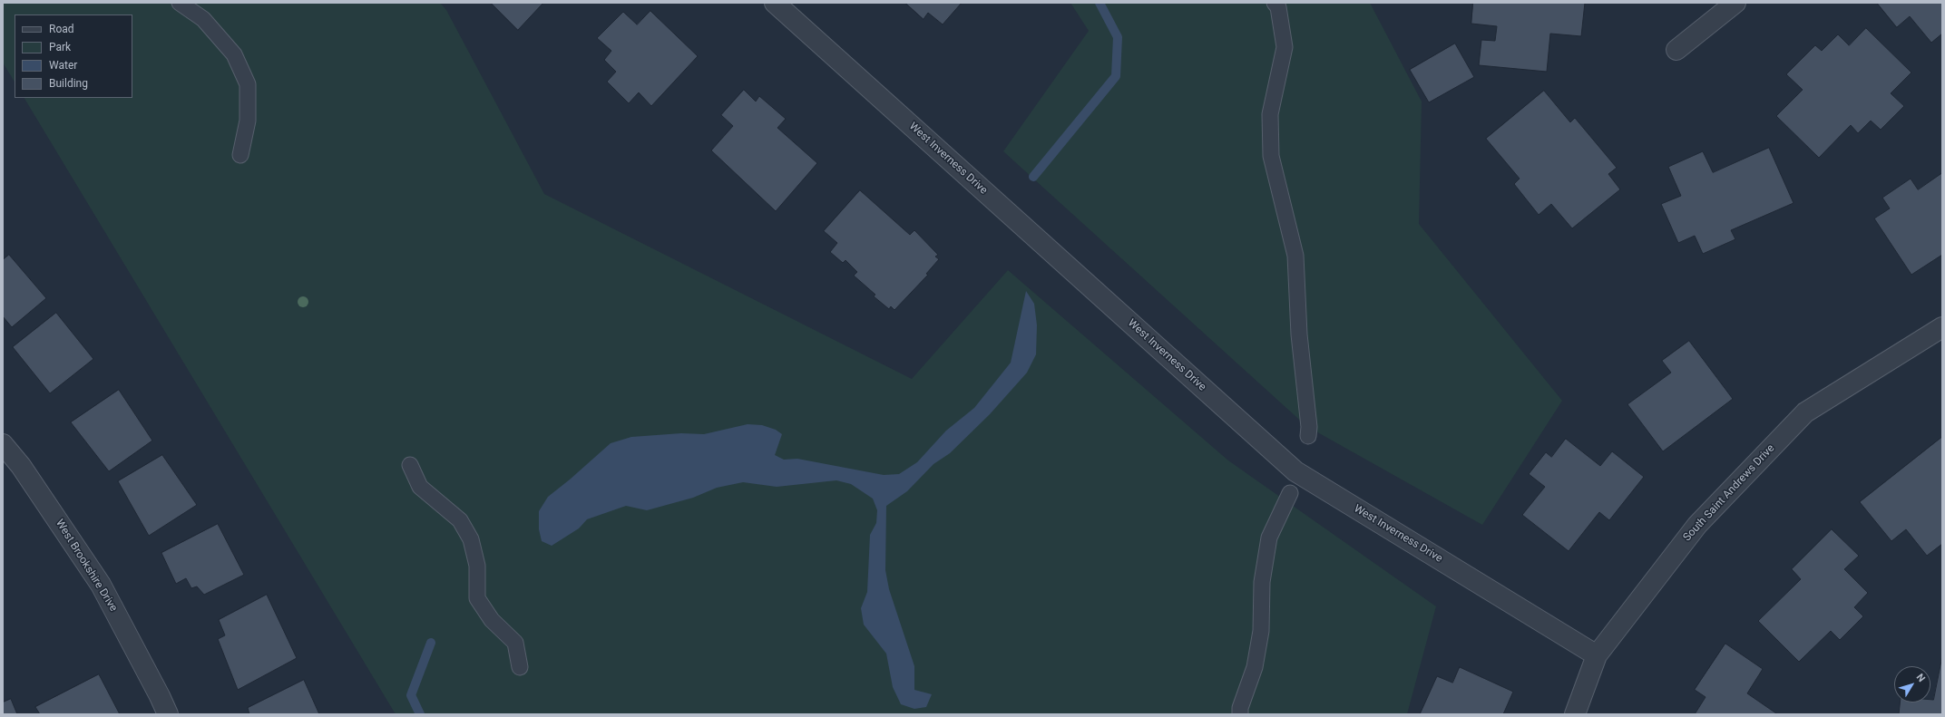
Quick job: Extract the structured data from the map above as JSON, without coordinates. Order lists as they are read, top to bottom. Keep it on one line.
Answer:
{"streets":{"street":["West Inverness Drive","South Saint Andrews Drive","West Brookshire Drive"]},"crossings":[["West Inverness Drive","South Saint Andrews Drive"]],"legend":["Road","Park","Water","Building"],"north":"top right"}
